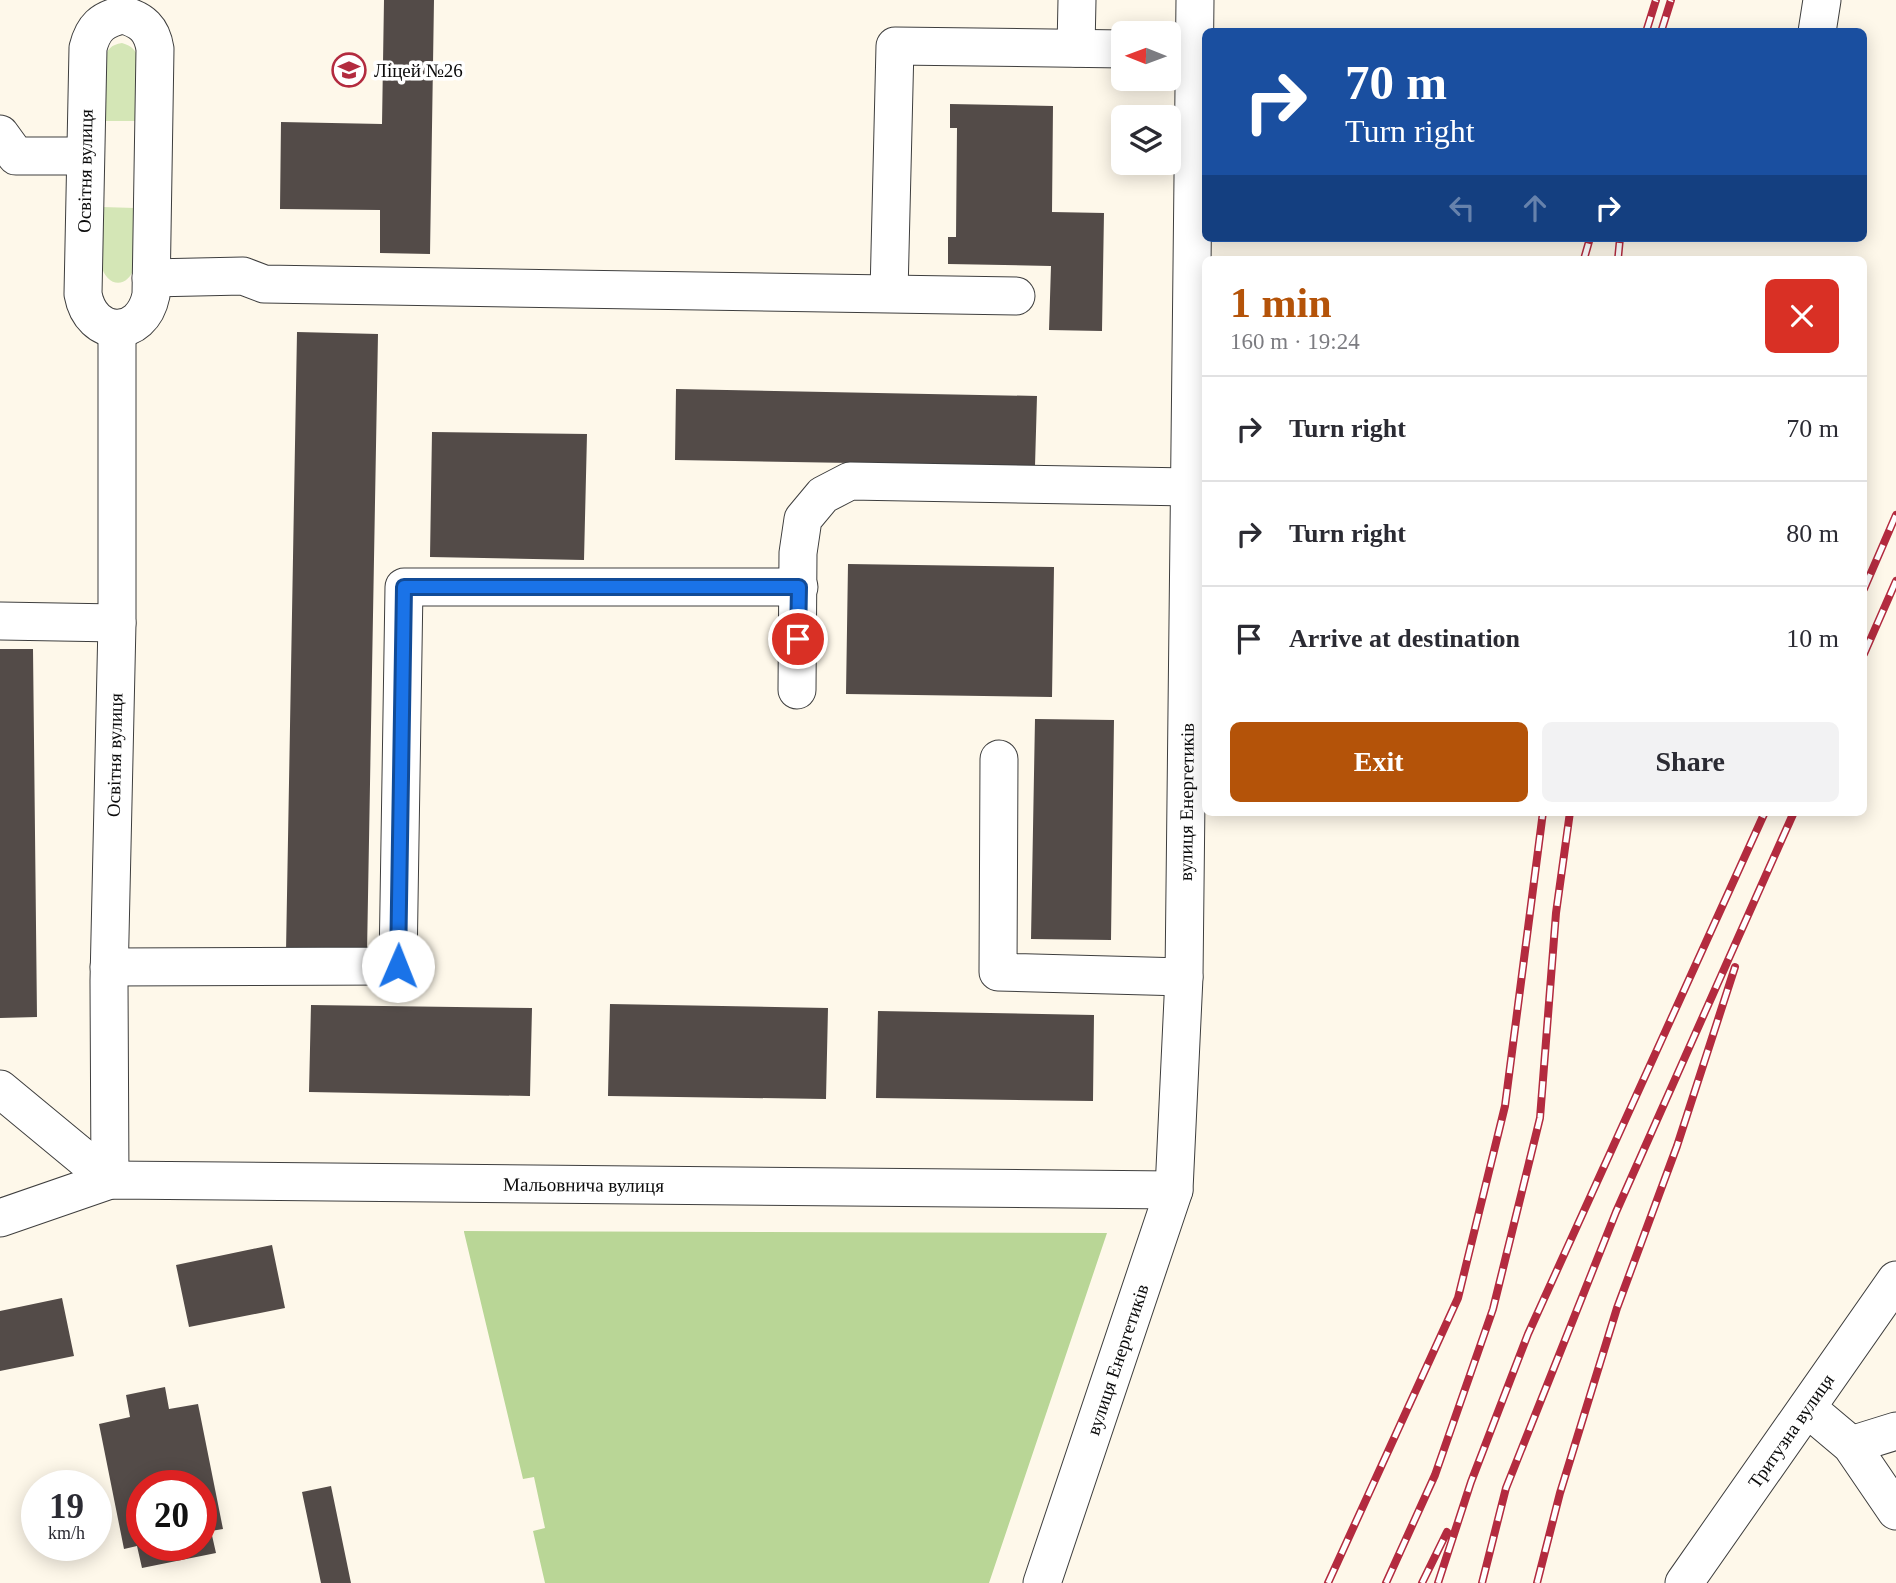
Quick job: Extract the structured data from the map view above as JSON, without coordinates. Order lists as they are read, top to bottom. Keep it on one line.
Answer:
{"streets":{"street":["Освітня вулиця","вулиця Енергетиків","Мальовнича вулиця","Тритузна вулиця"]},"crossings":[["Освітня вулиця","Мальовнича вулиця"],["вулиця Енергетиків","Мальовнича вулиця"]],"places":{"school or university":["Ліцей №26"]},"north":"left","page":{"turn":["70 m","Turn right"],"heading":["1 min","160 m · 19:24"],"list":[{"name":"Turn right","value":"70 m"},{"name":"Turn right","value":"80 m"},{"name":"Arrive at destination","value":"10 m"}],"buttons":["Exit","Share"],"speed":"19 km/h","limit":"20"}}
